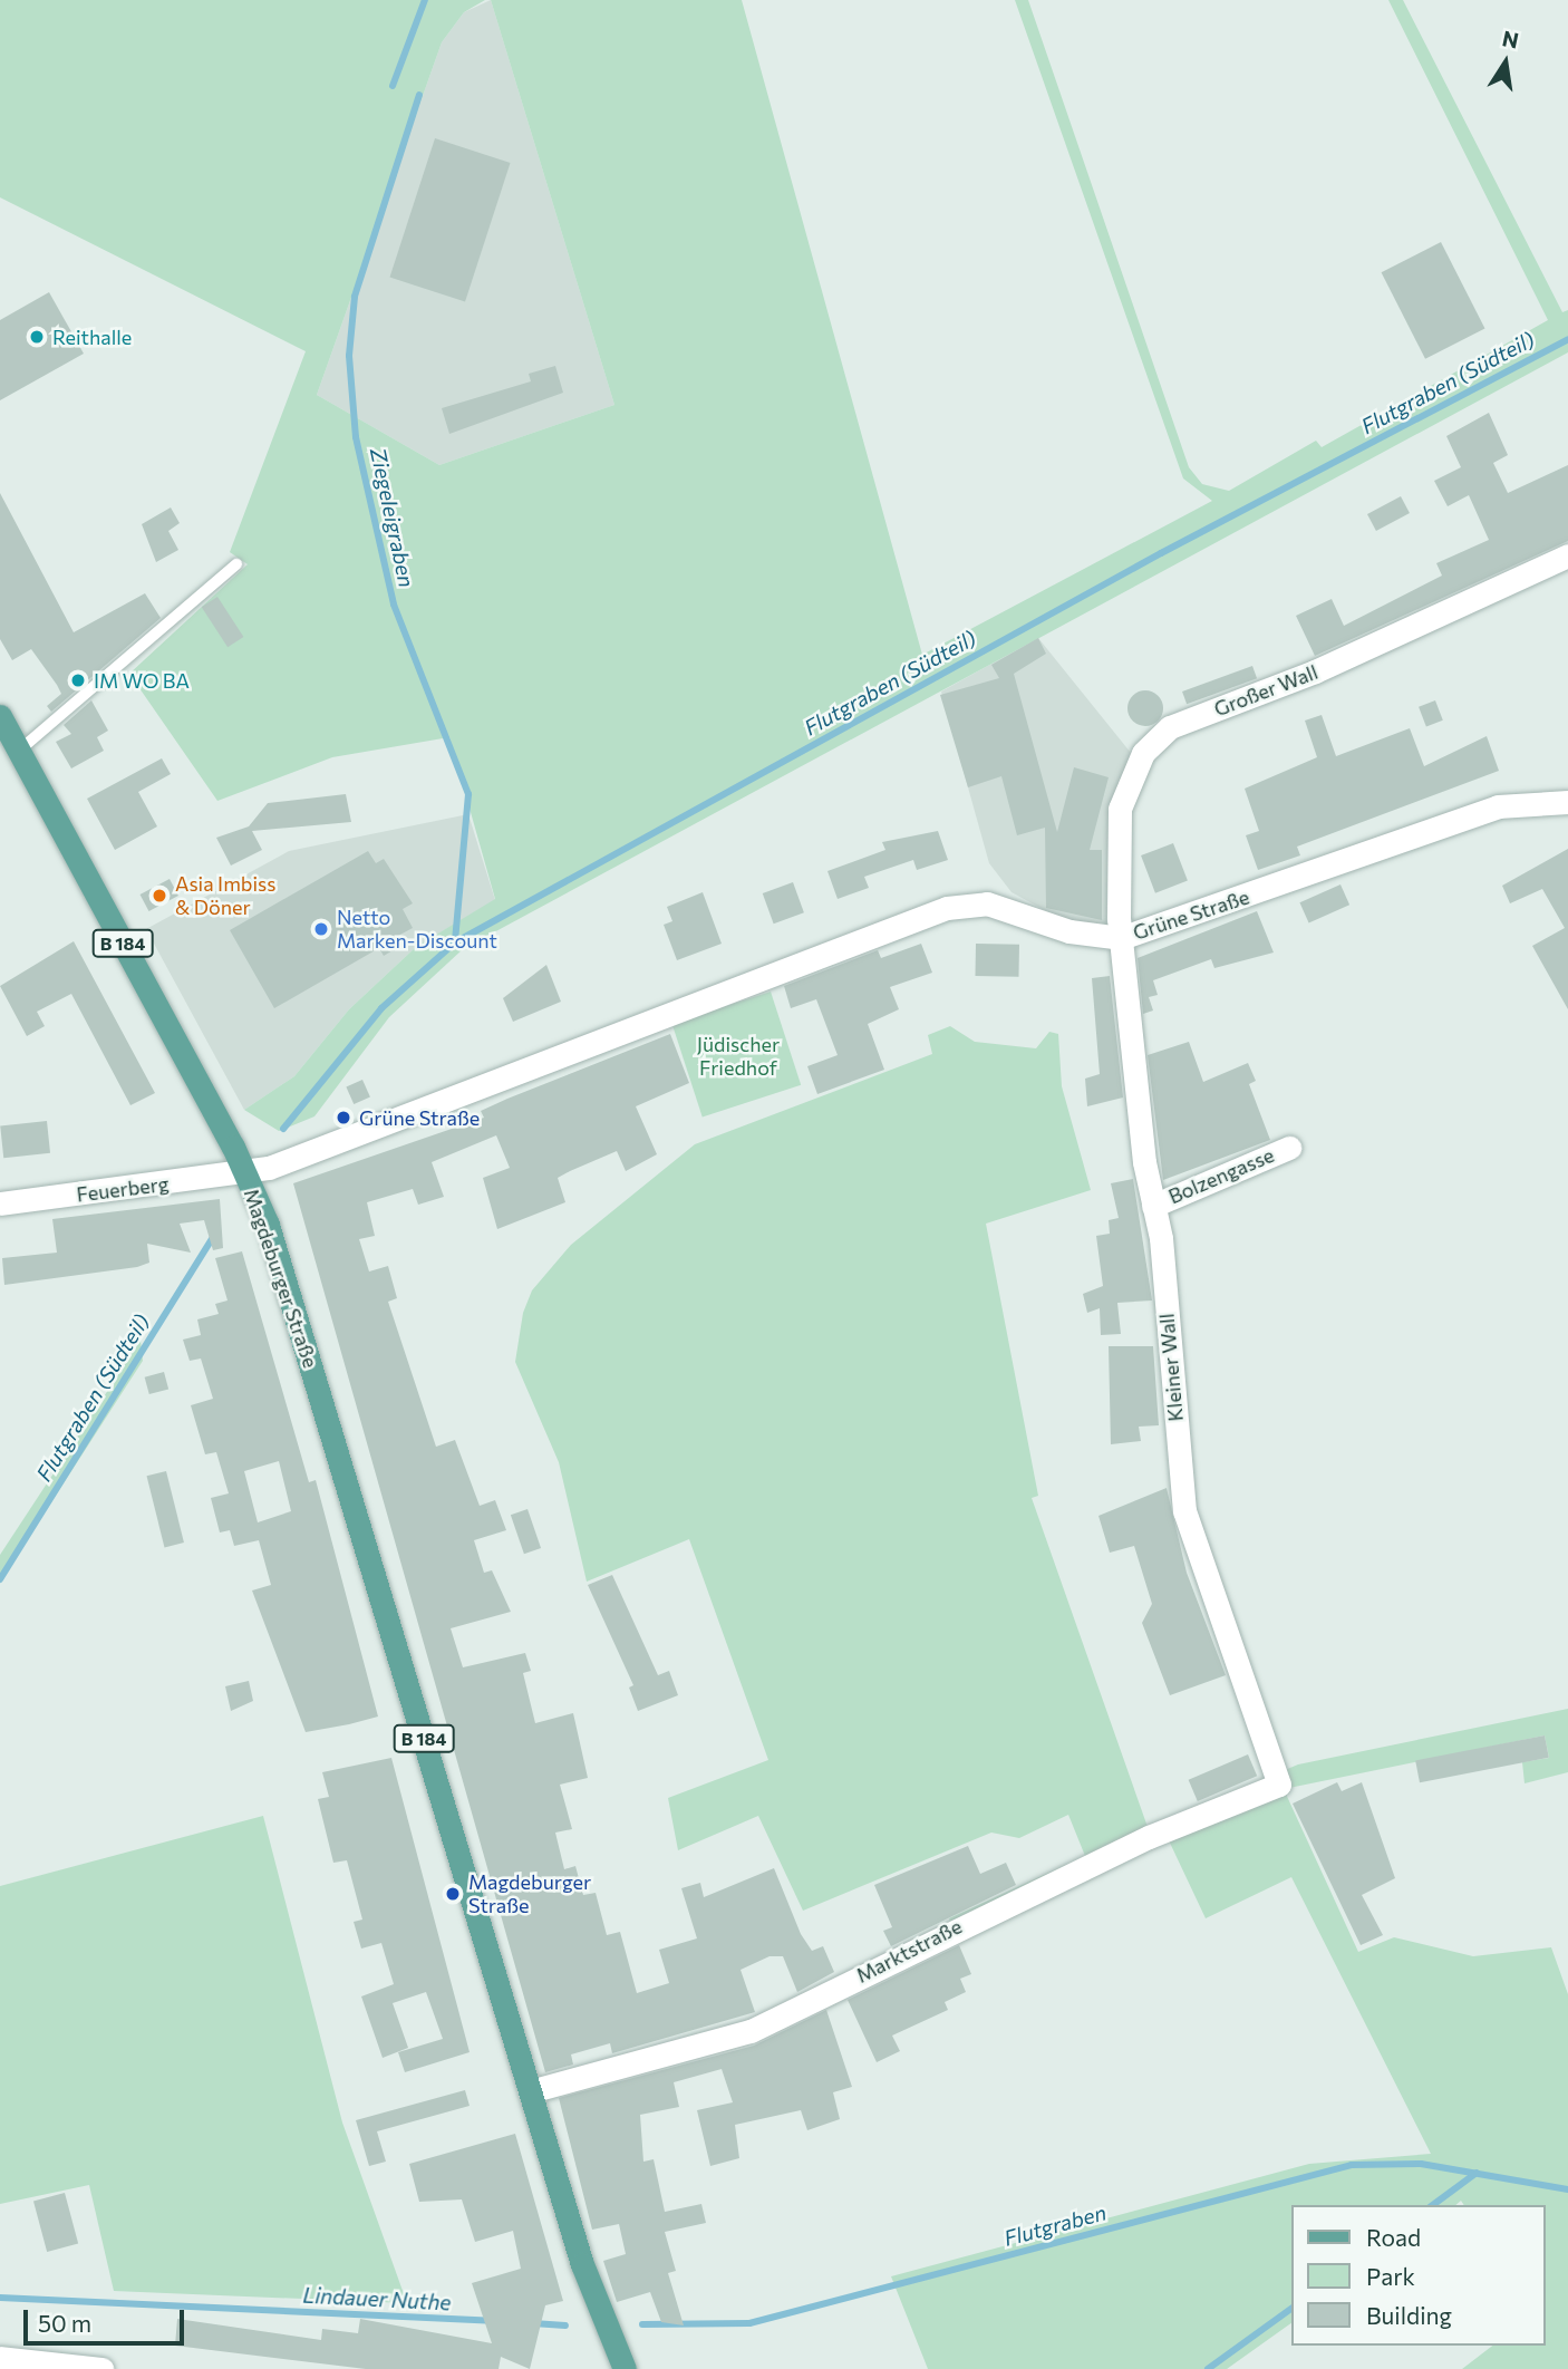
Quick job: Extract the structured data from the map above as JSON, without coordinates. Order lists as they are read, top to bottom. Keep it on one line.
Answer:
{"streets":{"main road":["B 184","Magdeburger Straße"],"street":["Großer Wall","Grüne Straße","Bolzengasse","Feuerberg","Kleiner Wall","Marktstraße"]},"crossings":[["Großer Wall","Grüne Straße"],["Großer Wall","Kleiner Wall"],["Grüne Straße","Feuerberg"],["Grüne Straße","Magdeburger Straße"],["Grüne Straße","Kleiner Wall"],["Bolzengasse","Kleiner Wall"],["Feuerberg","Magdeburger Straße"],["Magdeburger Straße","Marktstraße"],["Kleiner Wall","Marktstraße"]],"water":["Flutgraben (Südteil)","Ziegeleigraben","Flutgraben","Lindauer Nuthe"],"parks":["Jüdischer Friedhof"],"places":["Reithalle","IM WO BA","Asia Imbiss & Döner","Netto Marken-Discount","Grüne Straße","Magdeburger Straße"],"legend":["Road","Park","Building"],"scale_bar":"50 m","north":"top"}
